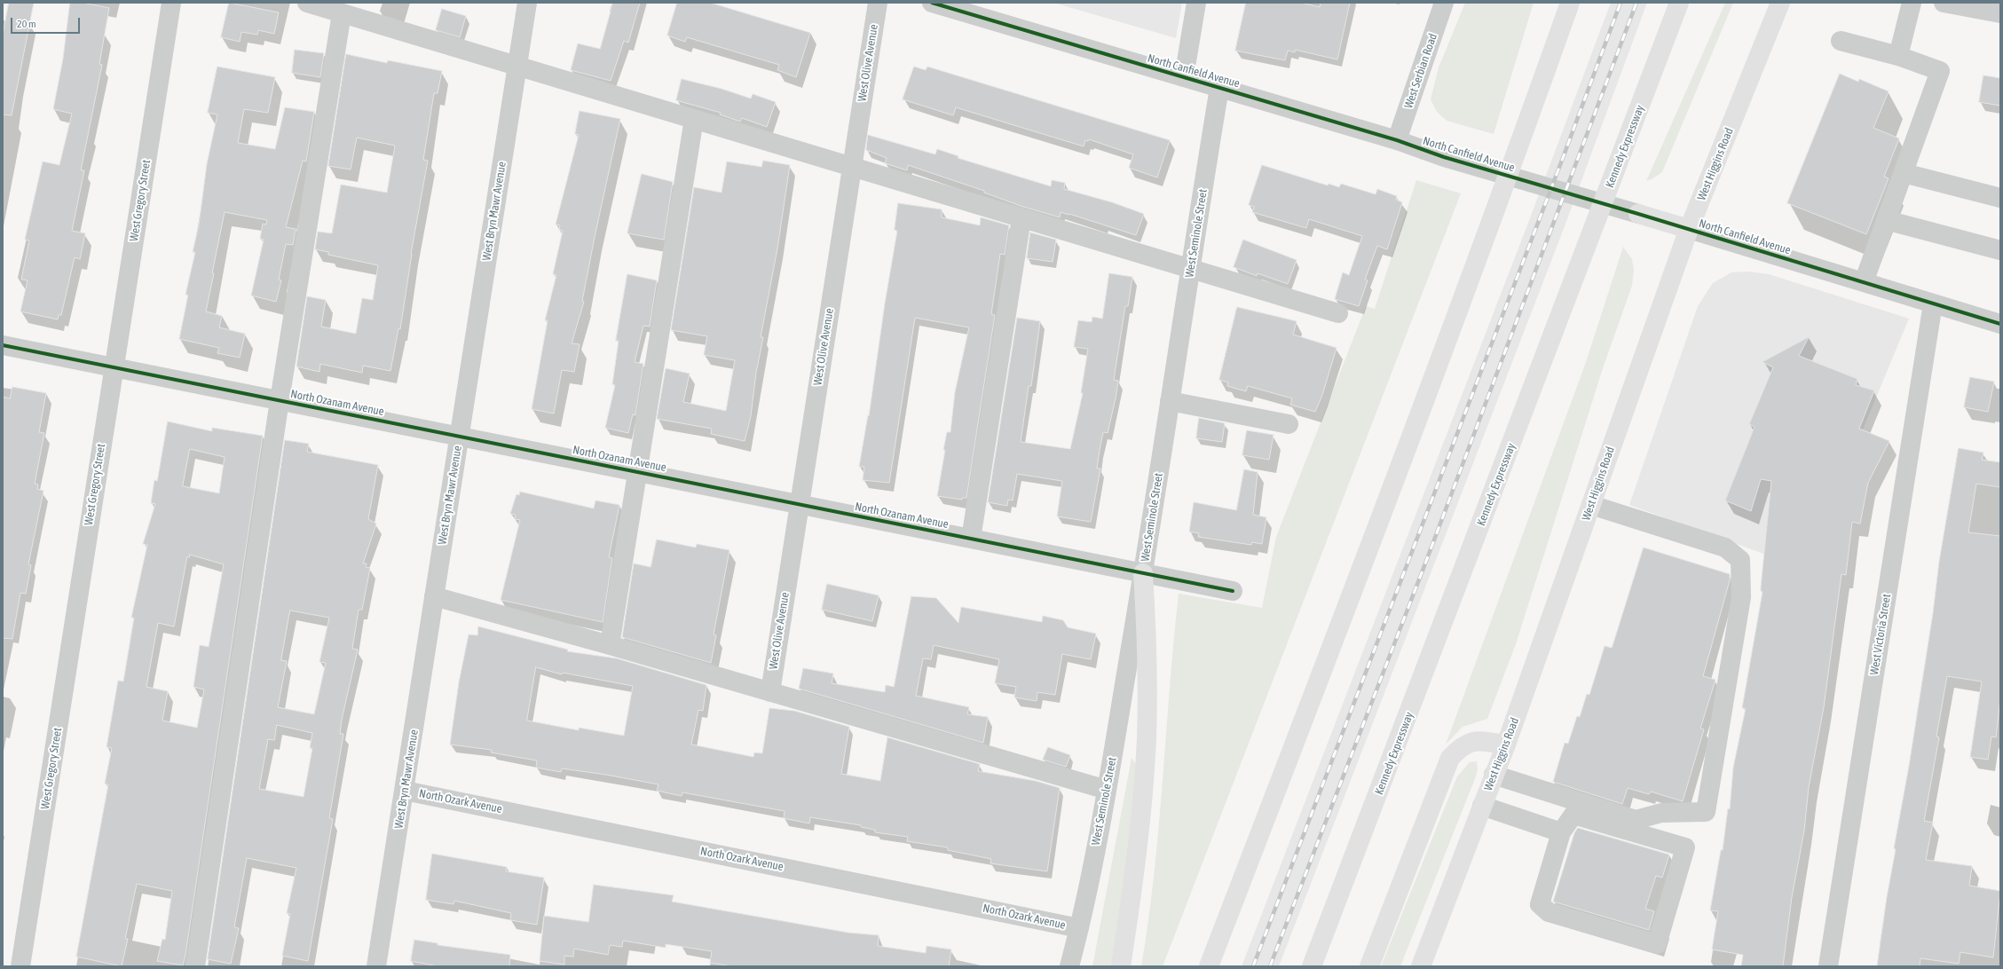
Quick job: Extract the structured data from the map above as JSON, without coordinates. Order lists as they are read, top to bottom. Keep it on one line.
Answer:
{"streets":{"main road":["North Canfield Avenue","Kennedy Expressway","West Higgins Road"],"street":["West Olive Avenue","West Serbian Road","West Gregory Street","West Bryn Mawr Avenue","West Seminole Street","North Ozanam Avenue","West Victoria Street","North Ozark Avenue"]},"crossings":[["West Olive Avenue","North Ozanam Avenue"],["North Canfield Avenue","West Serbian Road"],["North Canfield Avenue","West Higgins Road"],["North Canfield Avenue","West Seminole Street"],["North Canfield Avenue","West Victoria Street"],["West Gregory Street","North Ozanam Avenue"],["West Bryn Mawr Avenue","North Ozanam Avenue"],["West Bryn Mawr Avenue","North Ozark Avenue"],["West Seminole Street","North Ozanam Avenue"],["West Seminole Street","North Ozark Avenue"]],"scale_bar":"20 m"}
